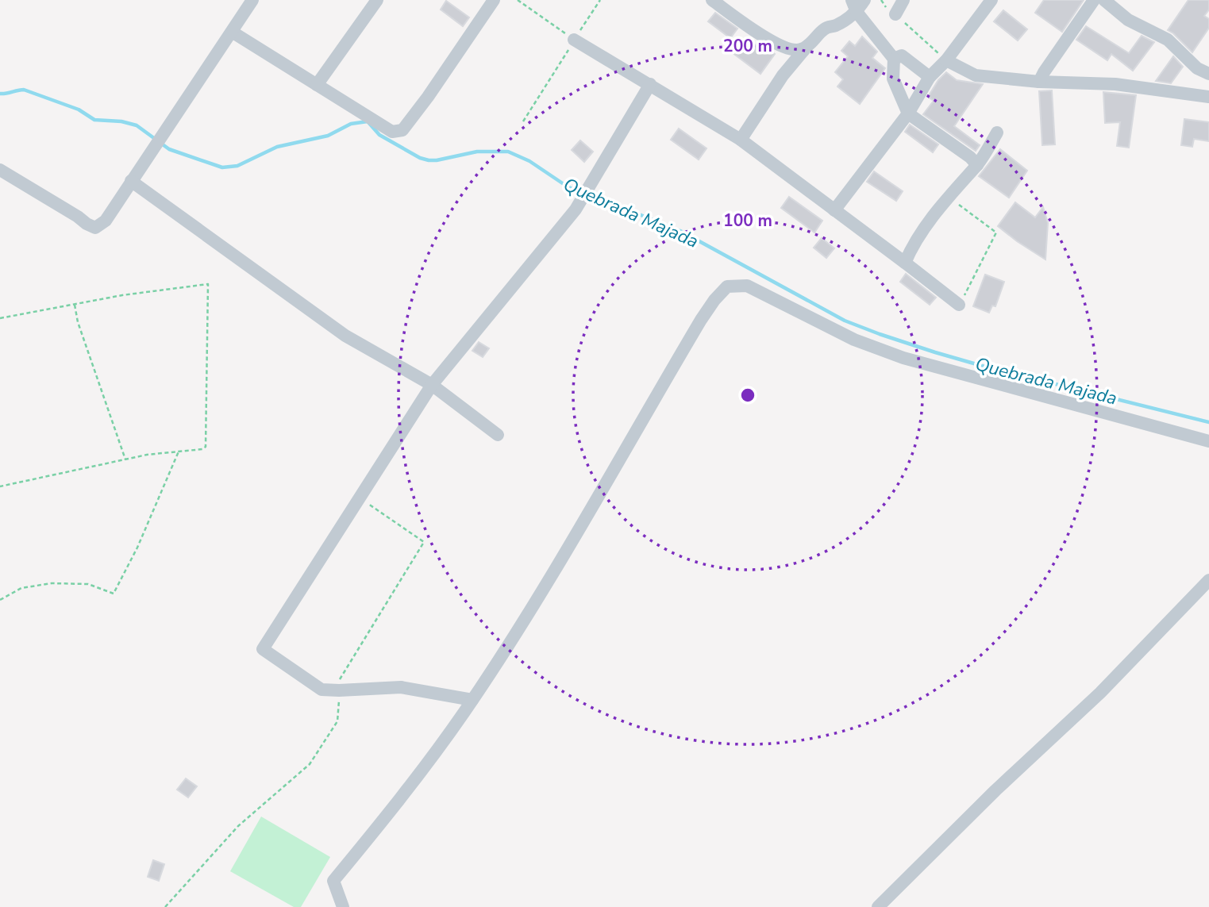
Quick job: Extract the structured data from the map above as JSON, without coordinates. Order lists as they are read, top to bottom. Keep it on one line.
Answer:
{"water":["Quebrada Majada"],"rings":["200 m","100 m"]}
